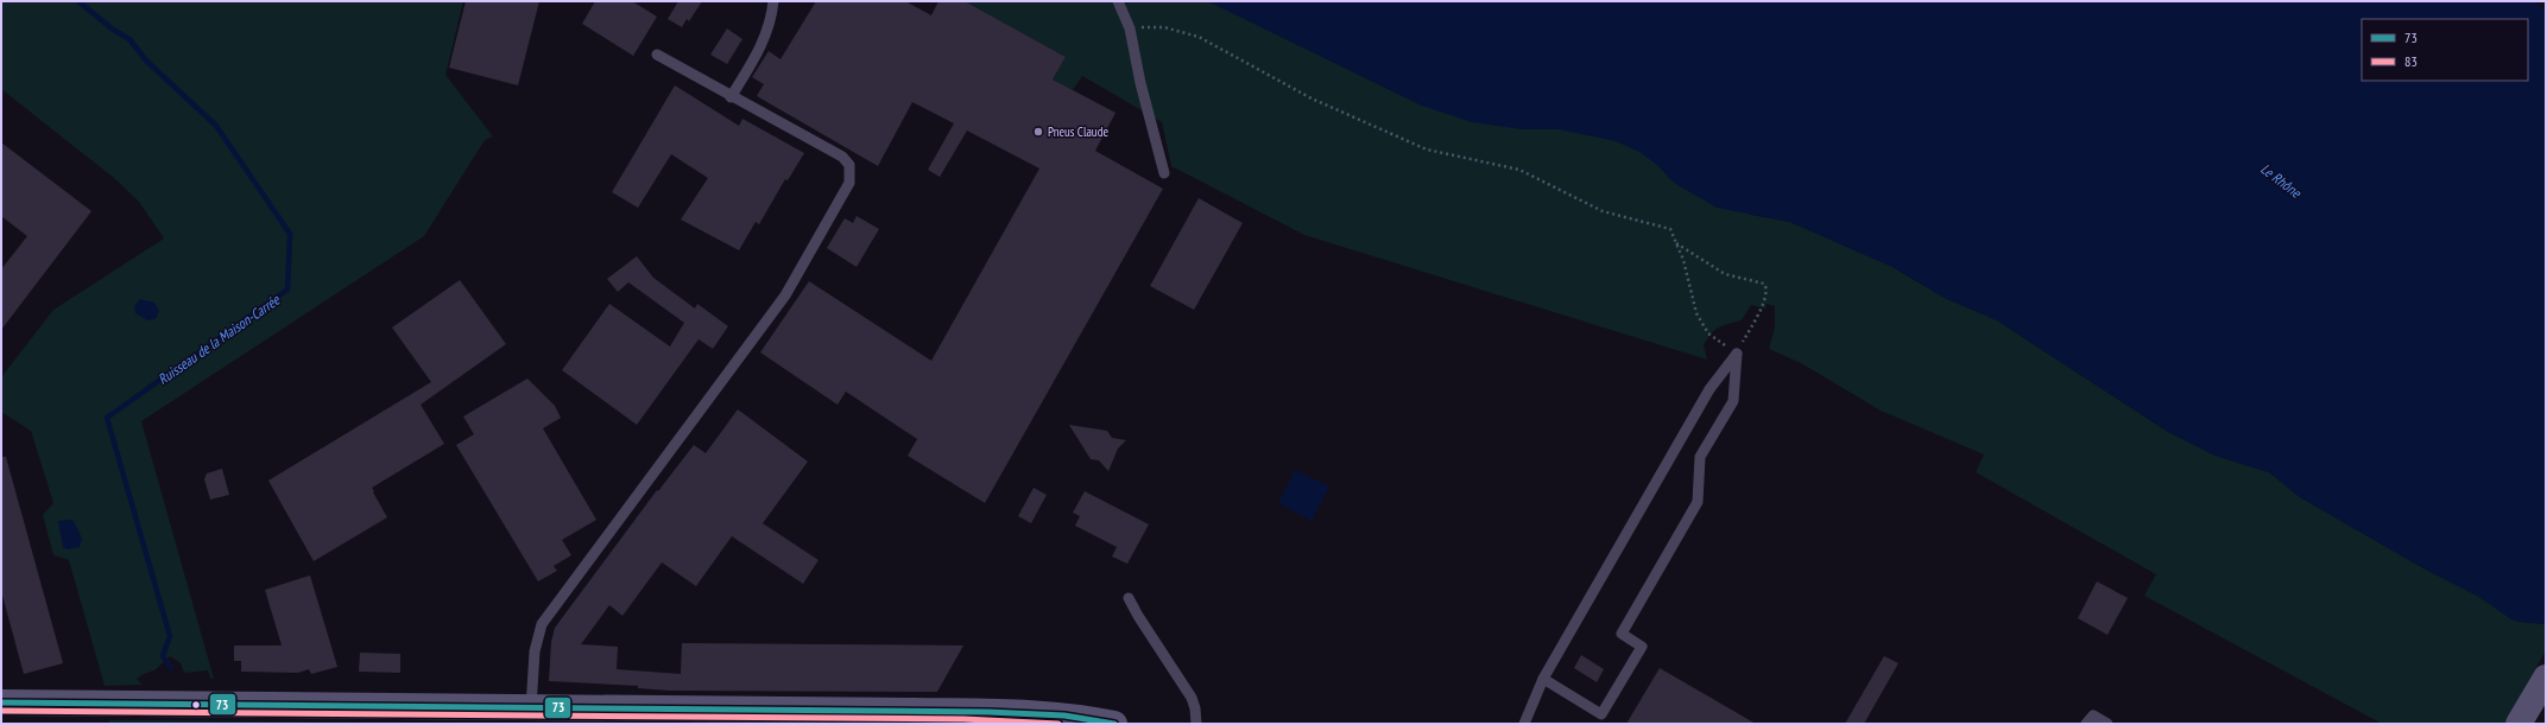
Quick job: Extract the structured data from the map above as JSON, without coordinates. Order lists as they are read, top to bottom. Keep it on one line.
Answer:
{"water":["Le Rhône","Ruisseau de la Maison-Carrée"],"places":["Pneus Claude"],"lines":["transit line 73","transit line 83"],"legend":["73","83"]}
